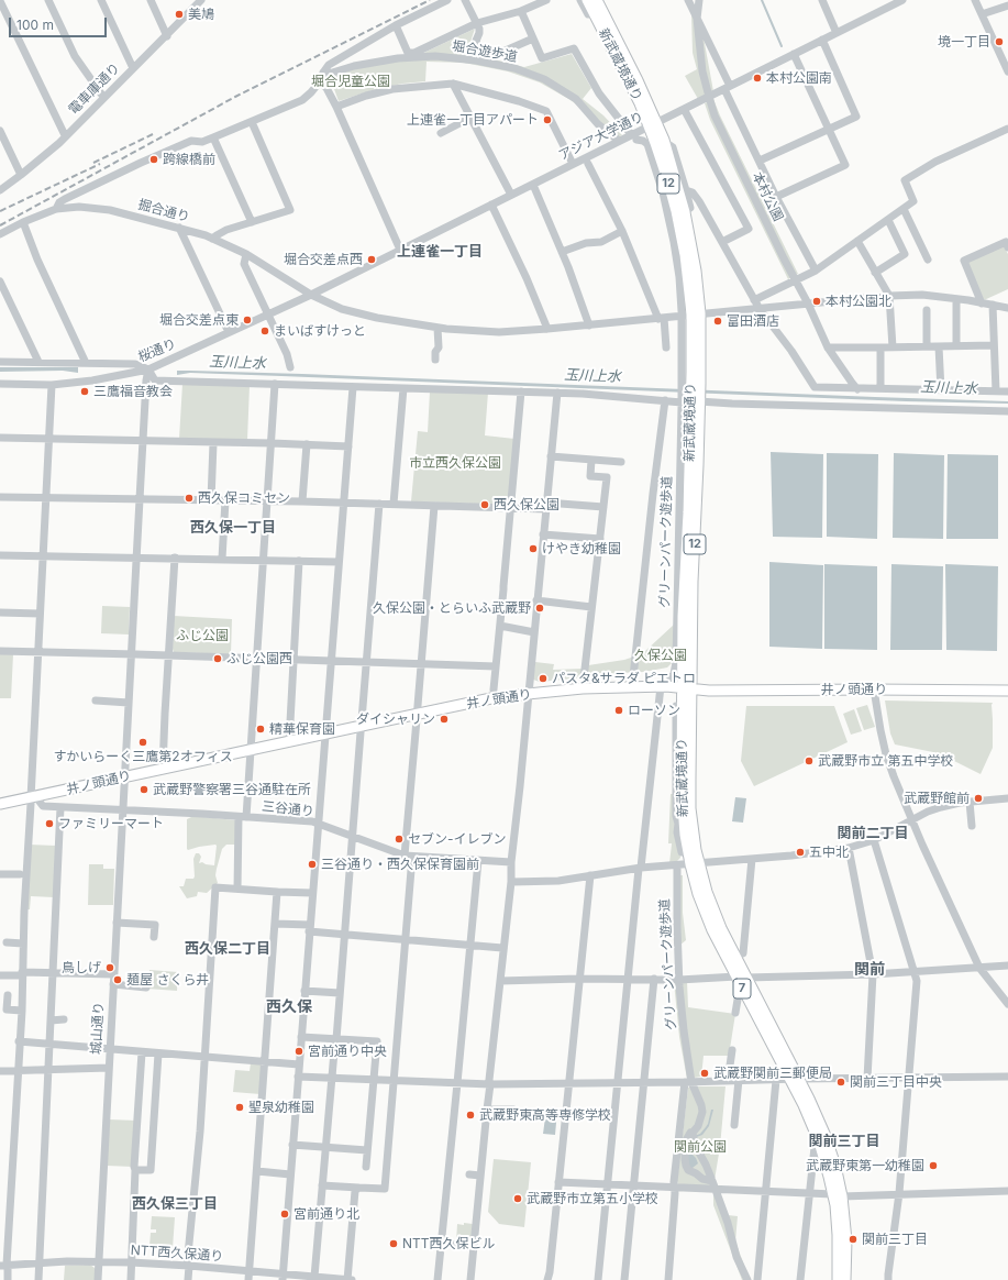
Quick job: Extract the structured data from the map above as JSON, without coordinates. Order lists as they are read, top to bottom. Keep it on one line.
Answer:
{"streets":{"main road":["新武蔵境通り","12","井ノ頭通り","7"],"street":["堀合遊歩道","電車庫通り","アジア大学通り","本村公園","掘合通り","桜通り","グリーンパーク遊歩道","三谷通り","城山通り","NTT西久保通り"]},"crossings":[["堀合遊歩道","アジア大学通り"],["新武蔵境通り","アジア大学通り"],["新武蔵境通り","掘合通り"],["新武蔵境通り","グリーンパーク遊歩道"],["新武蔵境通り","井ノ頭通り"],["アジア大学通り","本村公園"],["アジア大学通り","掘合通り"],["アジア大学通り","桜通り"],["本村公園","掘合通り"],["掘合通り","桜通り"],["桜通り","城山通り"],["井ノ頭通り","三谷通り"],["井ノ頭通り","城山通り"],["三谷通り","城山通り"],["城山通り","NTT西久保通り"]],"districts":["上連雀一丁目","西久保一丁目","関前二丁目","西久保二丁目","関前","西久保","関前三丁目","西久保三丁目"],"water":["玉川上水"],"parks":["堀合児童公園","市立西久保公園","ふじ公園","久保公園","関前公園"],"places":["美鳩","境一丁目","本村公園南","上連雀一丁目アパート","跨線橋前","堀合交差点西","本村公園北","堀合交差点東","富田酒店","まいばすけっと","三鷹福音教会","西久保コミセン","西久保公園","けやき幼稚園","久保公園・とらいふ武蔵野","ふじ公園西","パスタ&サラダ ピエトロ","ローソン","ダイシャリン","精華保育園","すかいらーく三鷹第2オフィス","武蔵野市立 第五中学校","武蔵野警察署三谷通駐在所","武蔵野館前","ファミリーマート","セブン-イレブン","五中北","三谷通り・西久保保育園前","鳥しげ","麺屋 さくら井","宮前通り中央","武蔵野関前三郵便局","関前三丁目中央","聖泉幼稚園","武蔵野東高等専修学校","武蔵野東第一幼稚園","武蔵野市立第五小学校","宮前通り北","関前三丁目","NTT西久保ビル"],"scale_bar":"100 m"}
